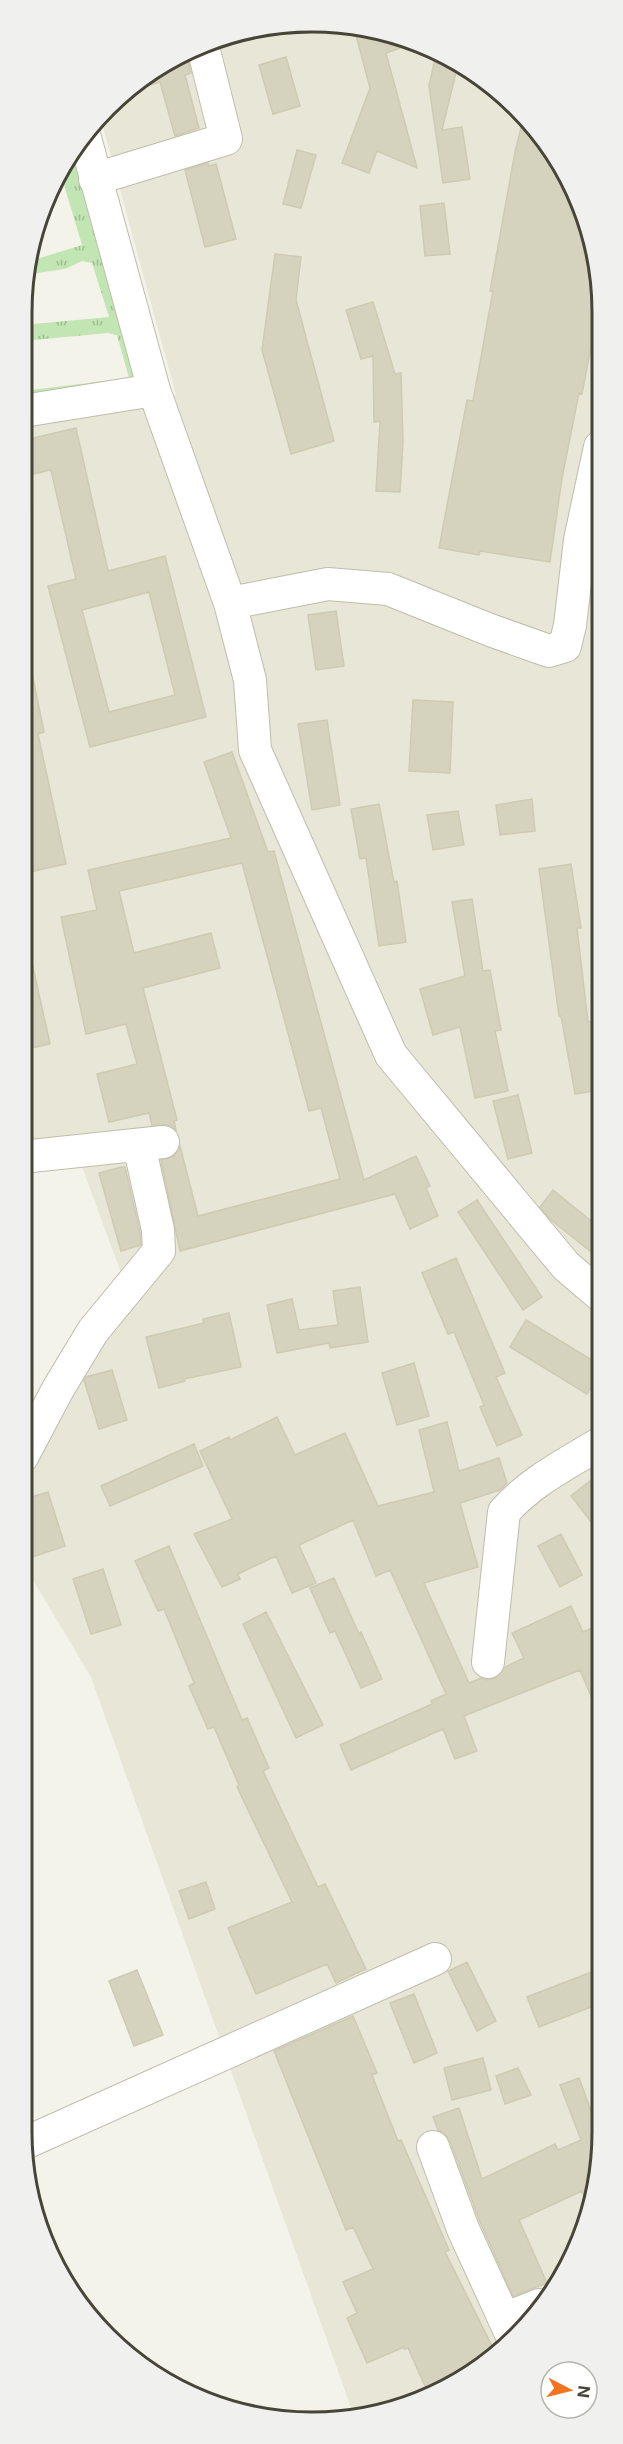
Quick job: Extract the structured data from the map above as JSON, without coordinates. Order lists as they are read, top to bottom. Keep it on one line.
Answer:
{"north":"right"}
